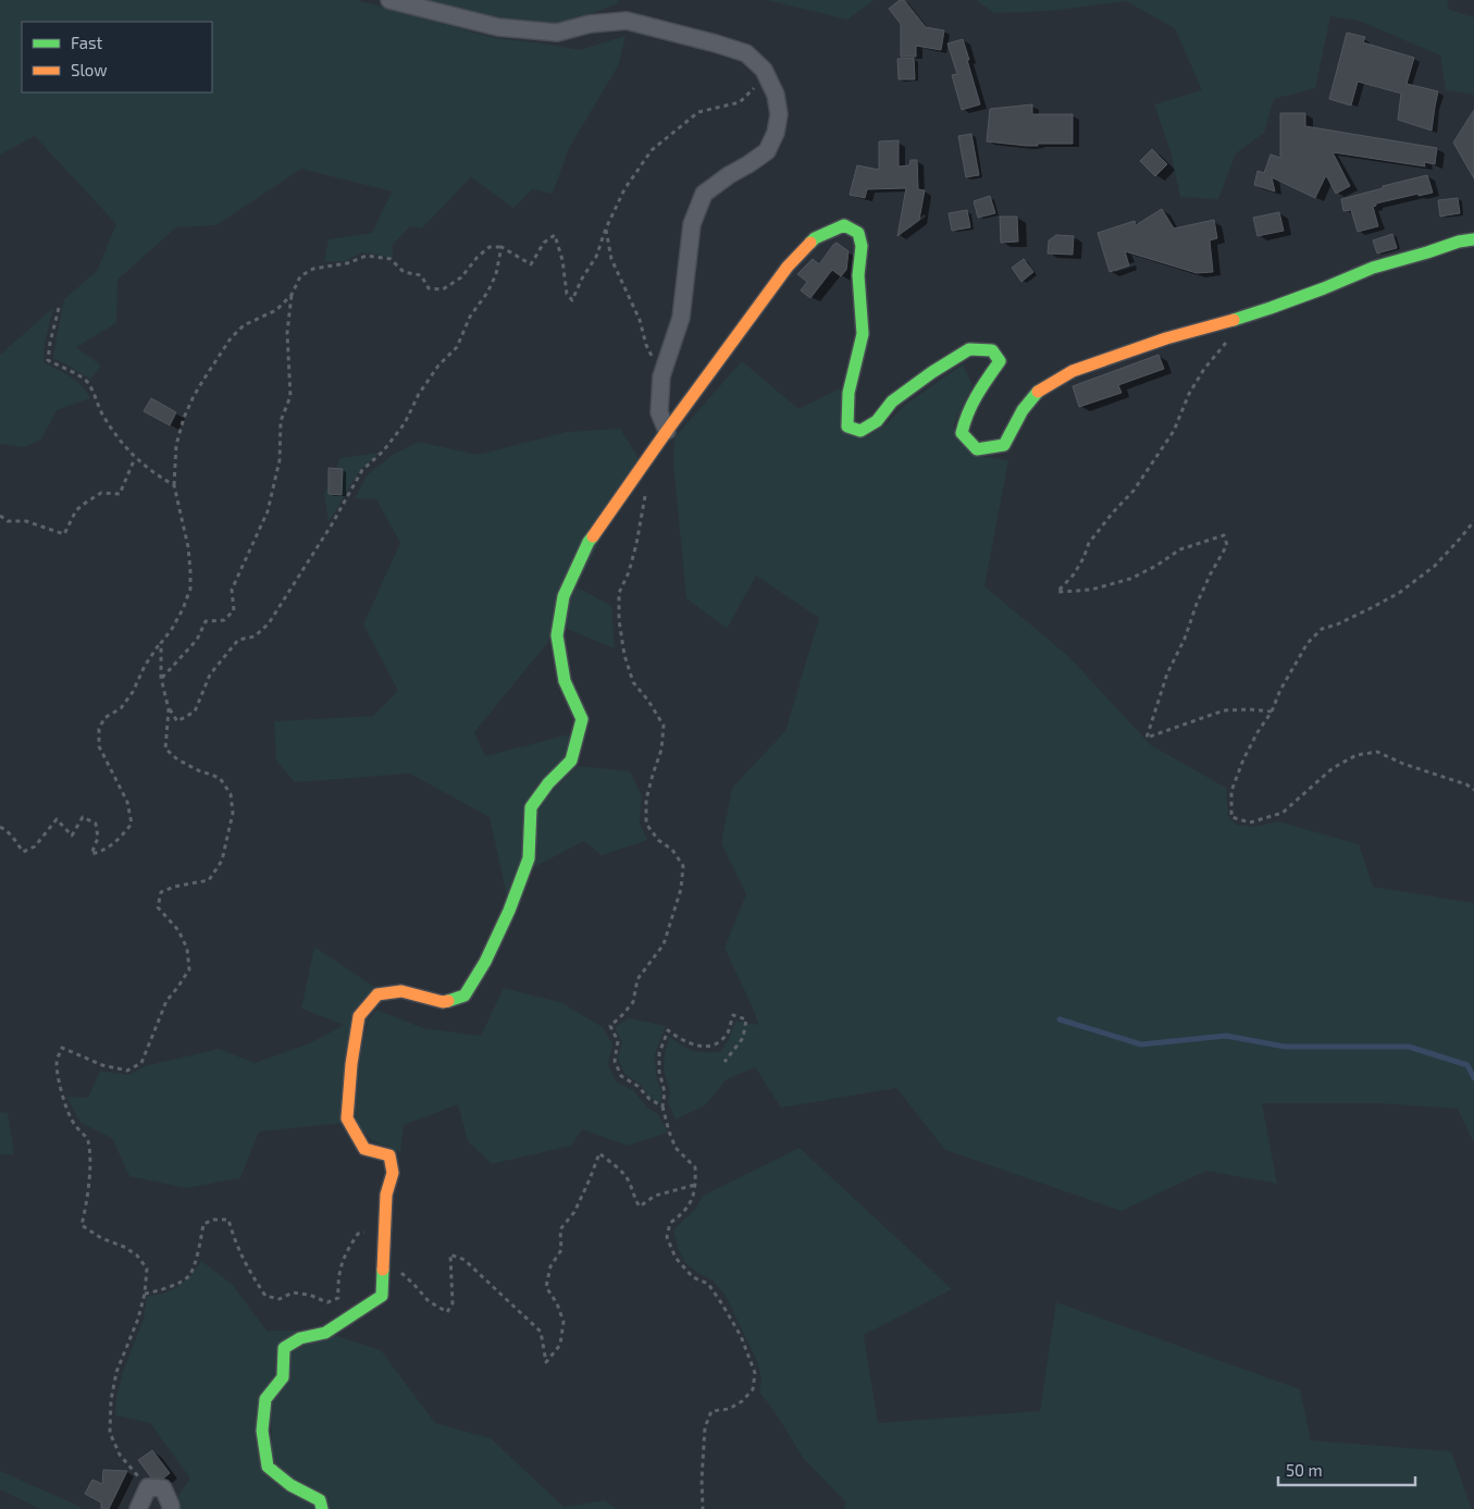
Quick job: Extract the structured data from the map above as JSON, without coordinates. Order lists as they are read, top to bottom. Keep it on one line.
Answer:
{"legend":["Fast","Slow"],"scale_bar":"50 m"}
